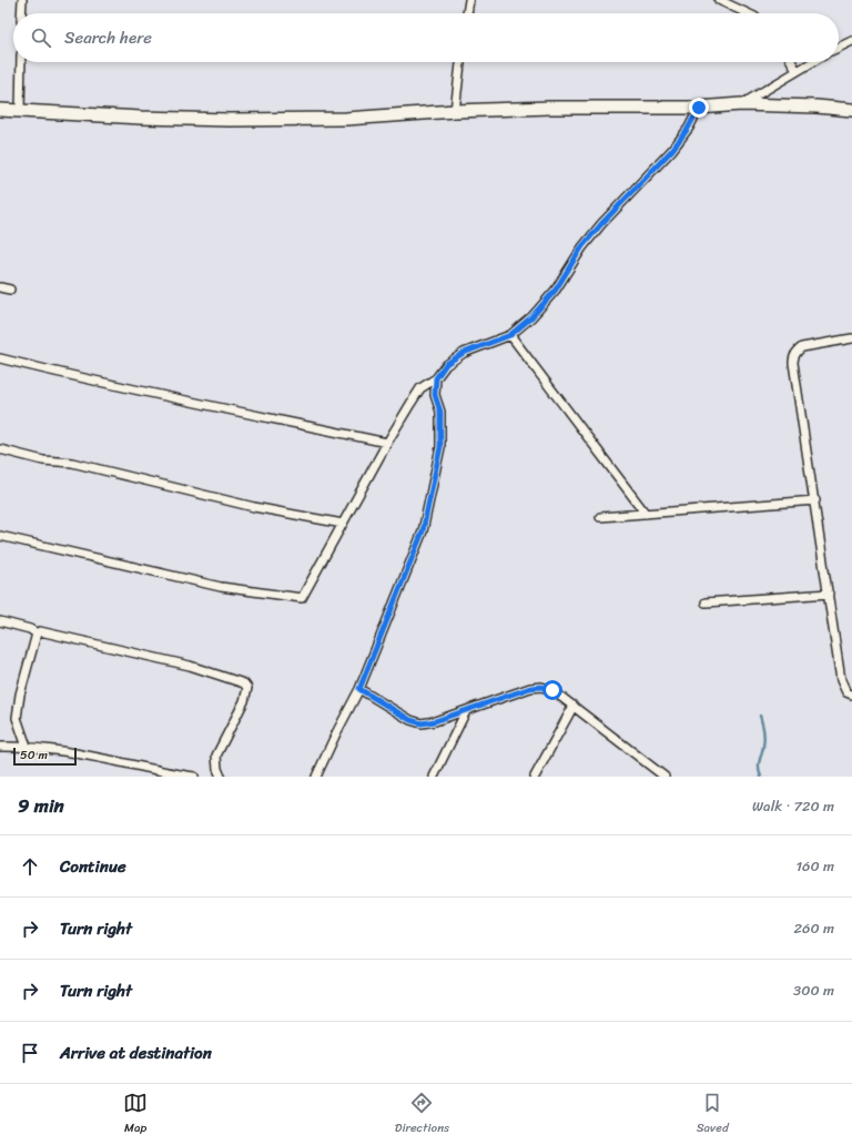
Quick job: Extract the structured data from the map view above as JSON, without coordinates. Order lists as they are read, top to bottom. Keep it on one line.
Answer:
{"scale_bar":"50 m","page":{"search":"Search here","scale":"50 m","heading":["9 min","Walk · 720 m"],"list":[["Continue","160 m"],["Turn right","260 m"],["Turn right","300 m"],"Arrive at destination"],"nav":["Map","Directions","Saved"]}}
